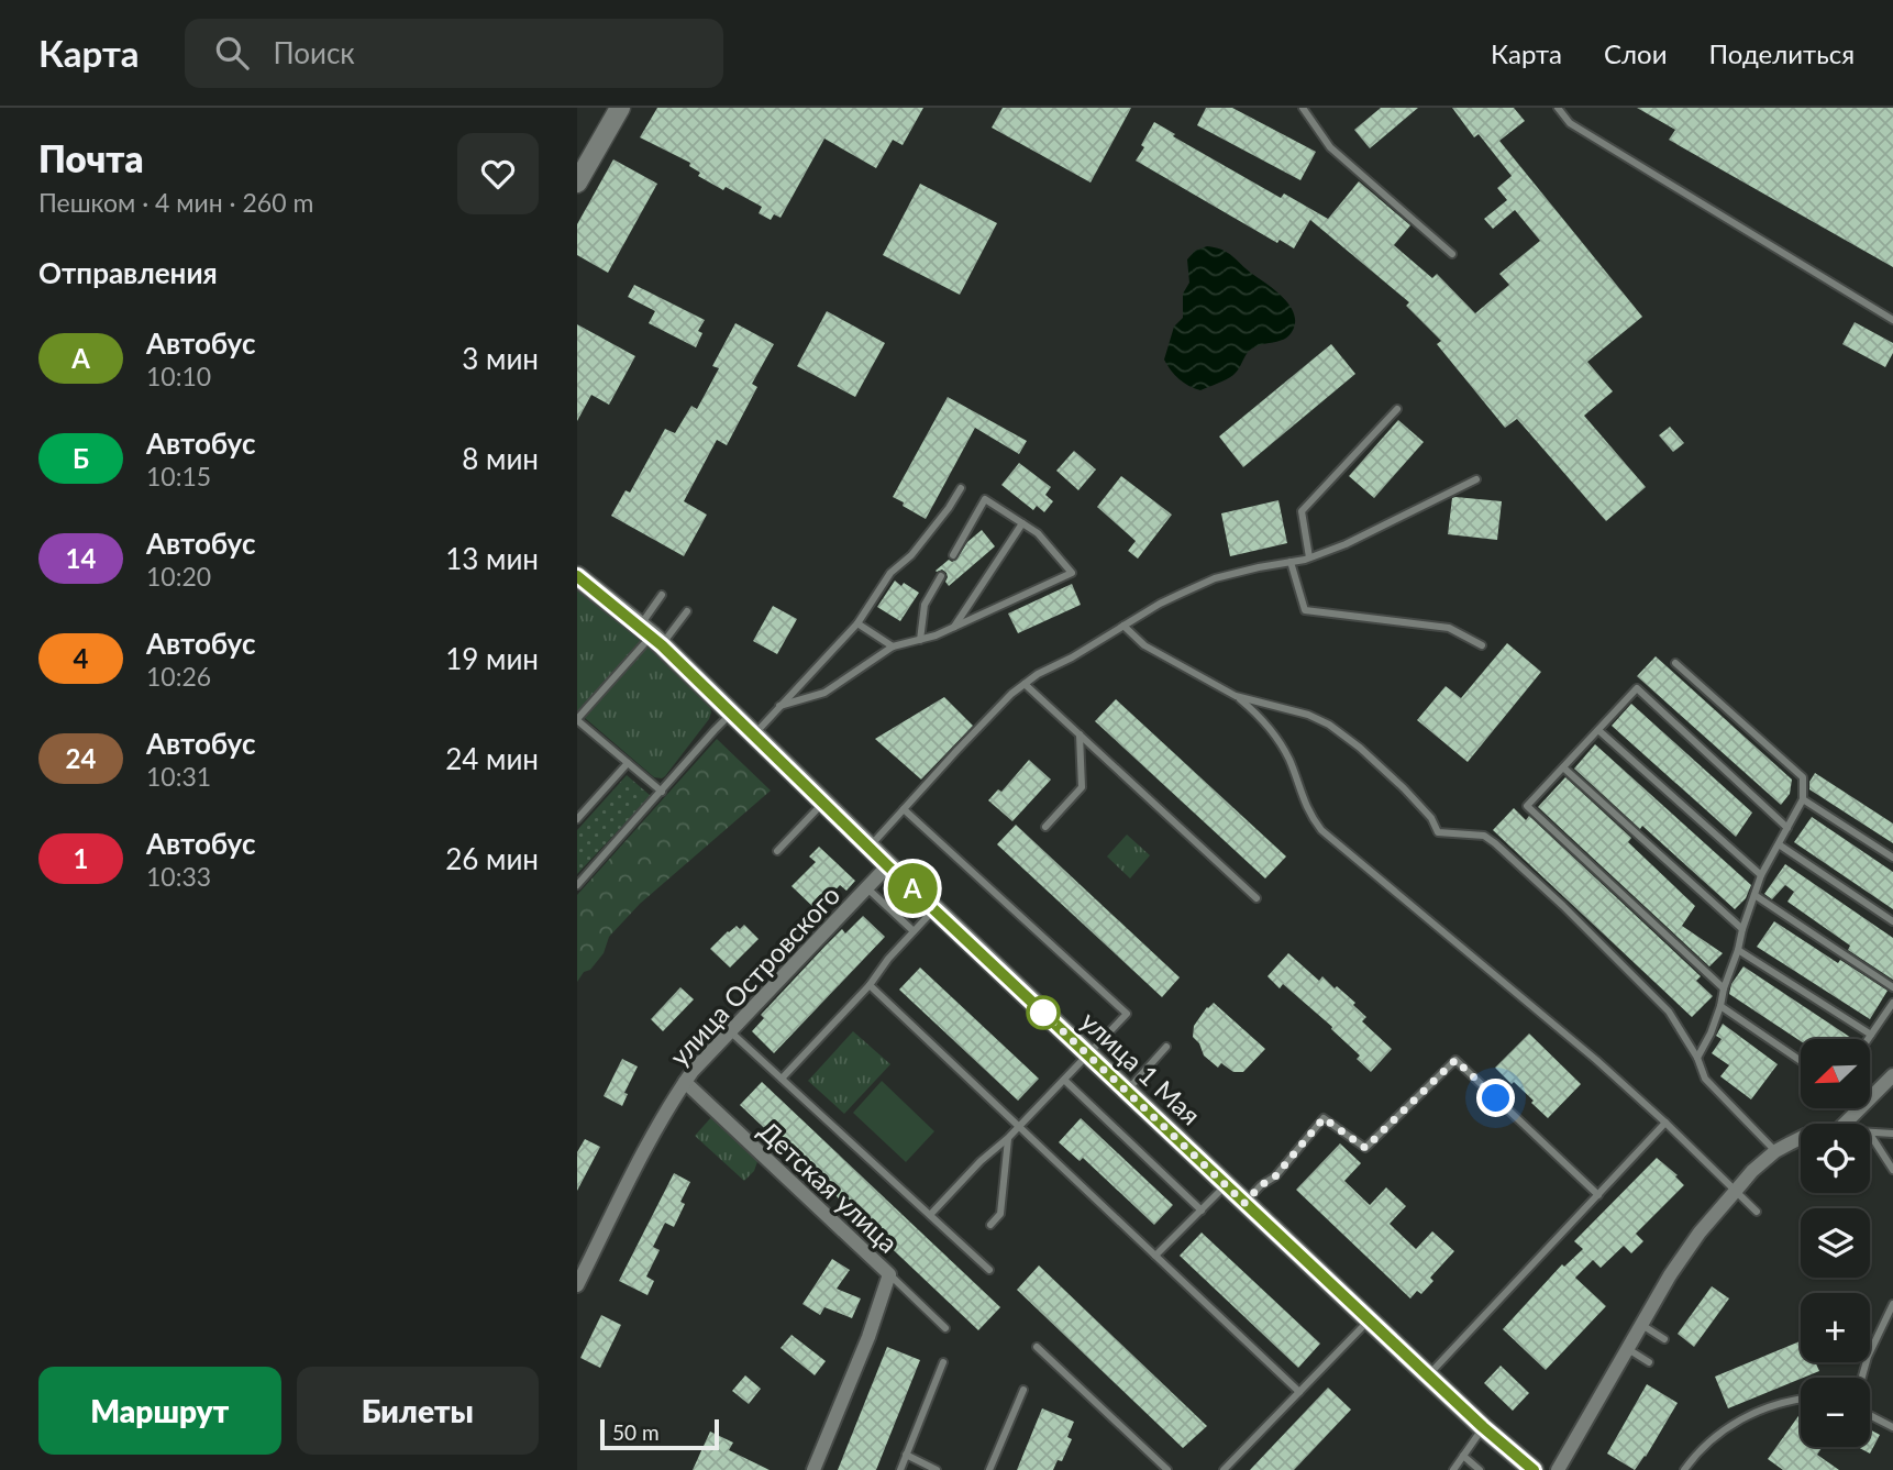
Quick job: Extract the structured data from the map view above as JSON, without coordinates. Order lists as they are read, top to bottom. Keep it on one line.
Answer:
{"streets":{"street":["улица Островского","улица 1 Мая","Детская улица"]},"crossings":[["улица Островского","улица 1 Мая"],["улица Островского","Детская улица"]],"lines":["bus line А"],"scale_bar":"50 m","north":"bottom left","page":{"header":"Карта","search":"Поиск","nav":["Карта","Слои","Поделиться"],"heading":[["Почта","Пешком · 4 мин · 260 m"],"Отправления"],"on_map":"А","list":[{"mark":"А","name":"Автобус","note":"10:10","value":"3 мин"},{"mark":"Б","name":"Автобус","note":"10:15","value":"8 мин"},{"mark":"14","name":"Автобус","note":"10:20","value":"13 мин"},{"mark":"4","name":"Автобус","note":"10:26","value":"19 мин"},{"mark":"24","name":"Автобус","note":"10:31","value":"24 мин"},{"mark":"1","name":"Автобус","note":"10:33","value":"26 мин"}],"map_buttons":["+","−"],"buttons":["Маршрут","Билеты"],"scale":"50 m"}}
